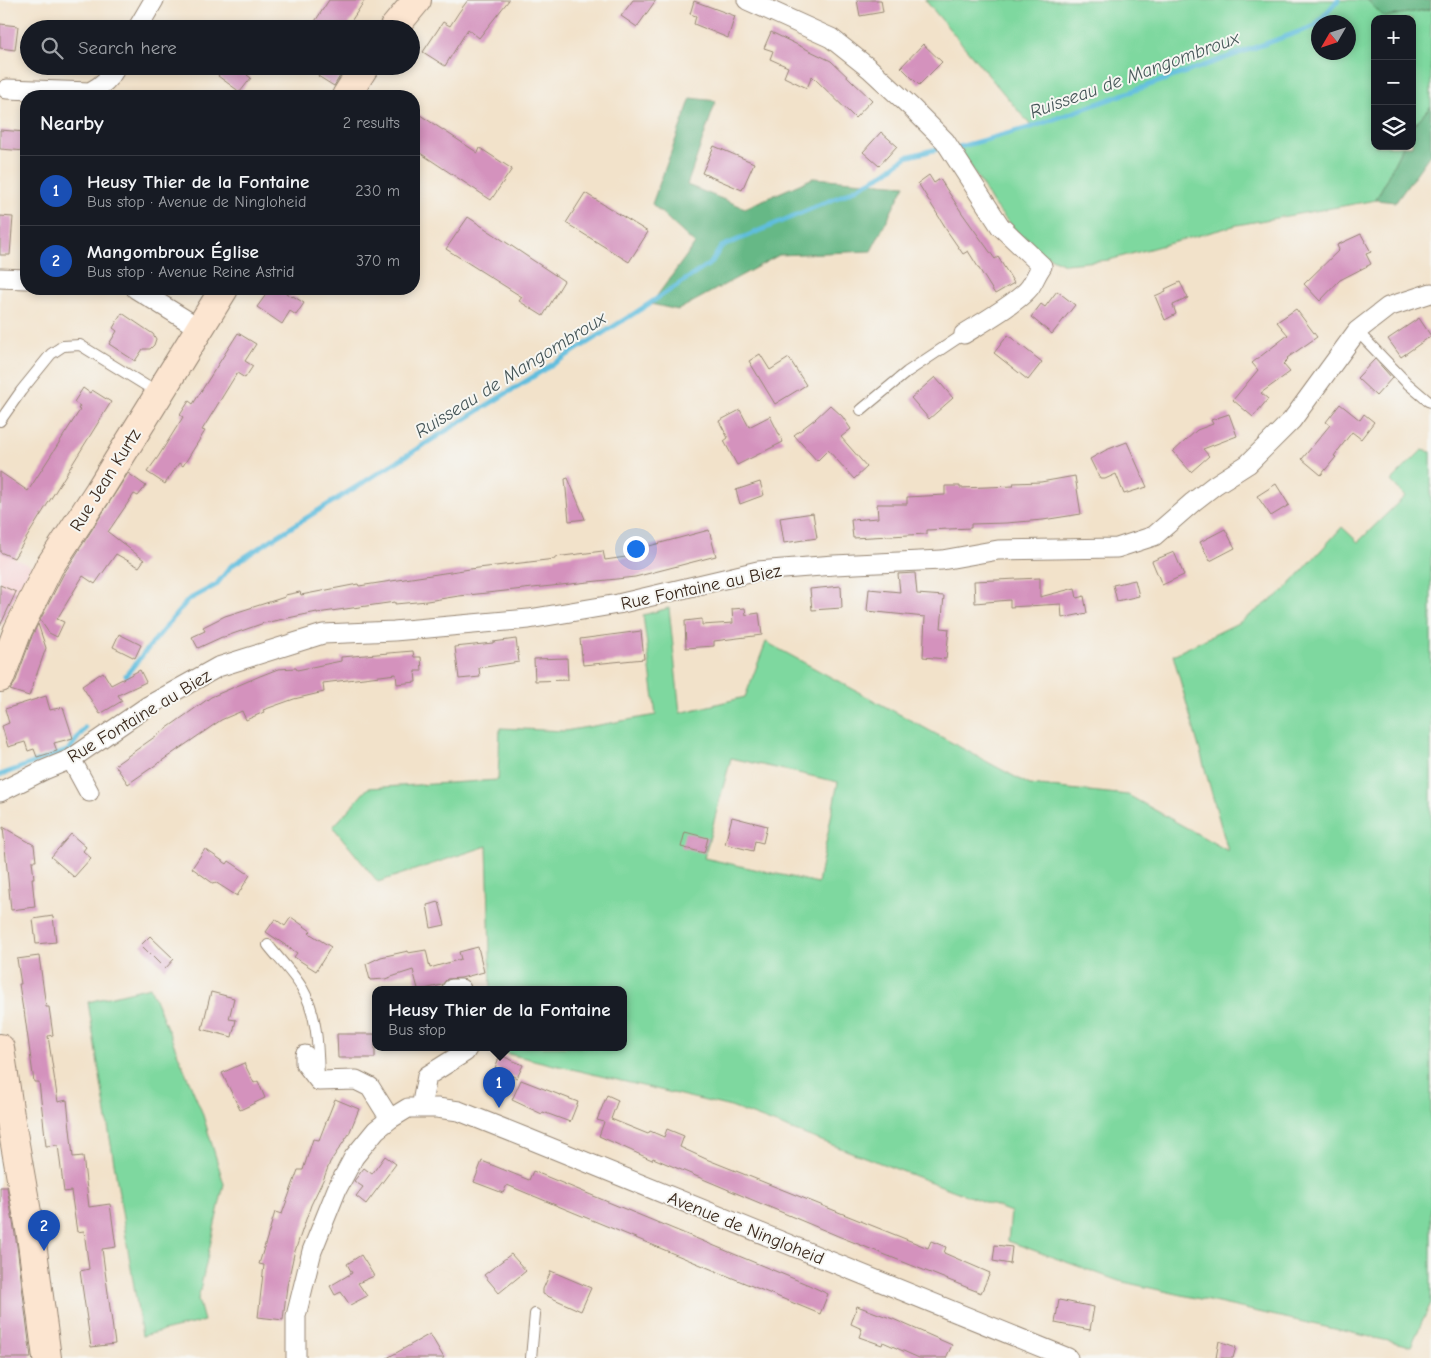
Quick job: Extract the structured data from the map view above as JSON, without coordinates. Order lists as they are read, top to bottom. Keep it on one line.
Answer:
{"streets":{"main road":["Rue Jean Kurtz"],"street":["Rue Fontaine au Biez","Avenue de Ningloheid"]},"water":["Ruisseau de Mangombroux"],"north":"bottom left","page":{"map_buttons":["+","−"],"search":"Search here","heading":["Nearby","2 results"],"list":[{"mark":"1","name":"Heusy Thier de la Fontaine","note":"Bus stop · Avenue de Ningloheid","value":"230 m"},{"mark":"2","name":"Mangombroux Église","note":"Bus stop · Avenue Reine Astrid","value":"370 m"}],"popup":["Heusy Thier de la Fontaine","Bus stop"],"pins":["1","2"]}}
